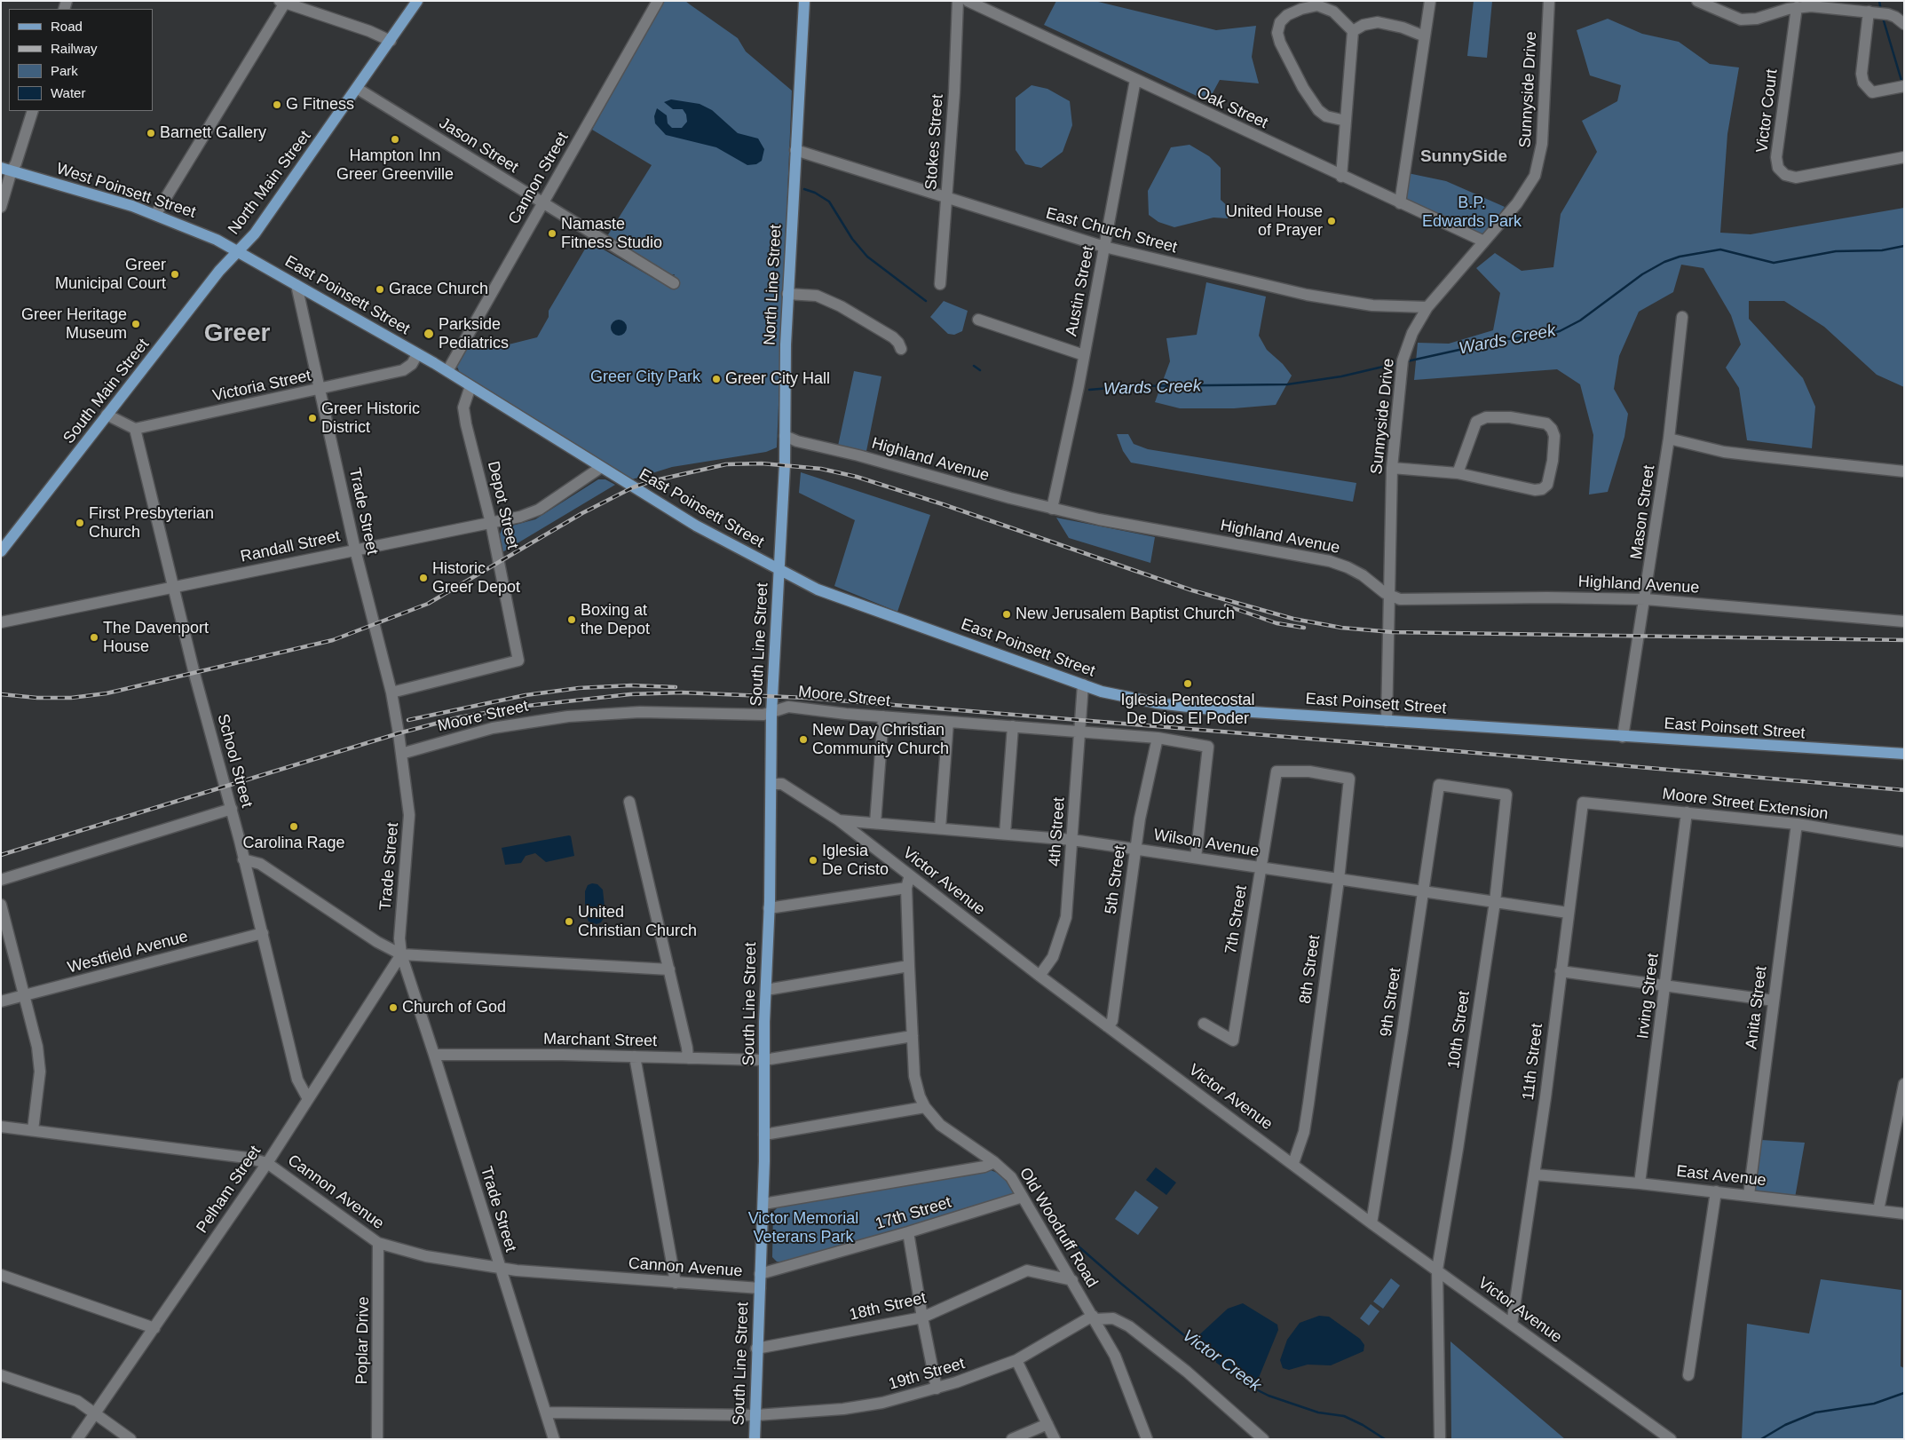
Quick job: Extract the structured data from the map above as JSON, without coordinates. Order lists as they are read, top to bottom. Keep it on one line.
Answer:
{"streets":{"main road":["North Main Street","West Poinsett Street","North Line Street","East Poinsett Street","South Main Street","South Line Street"],"street":["Sunnyside Drive","Oak Street","Victor Court","Stokes Street","Jason Street","Cannon Street","East Church Street","Austin Street","Victoria Street","Highland Avenue","Depot Street","Trade Street","Mason Street","Randall Street","Moore Street","School Street","Moore Street Extension","4th Street","Wilson Avenue","5th Street","Victor Avenue","7th Street","Westfield Avenue","8th Street","Irving Street","9th Street","Anita Street","10th Street","Marchant Street","11th Street","East Avenue","Pelham Street","Cannon Avenue","17th Street","Old Woodruff Road","18th Street","Poplar Drive","19th Street"]},"crossings":[["Sunnyside Drive","Oak Street"],["Sunnyside Drive","East Church Street"],["Sunnyside Drive","East Poinsett Street"],["Sunnyside Drive","Highland Avenue"],["Oak Street","Austin Street"],["Stokes Street","East Church Street"],["Jason Street","Cannon Street"],["Jason Street","North Main Street"],["Cannon Street","East Poinsett Street"],["North Main Street","West Poinsett Street"],["North Main Street","East Poinsett Street"],["North Main Street","South Main Street"],["West Poinsett Street","East Poinsett Street"],["West Poinsett Street","South Main Street"],["East Church Street","North Line Street"],["East Church Street","Austin Street"],["North Line Street","East Poinsett Street"],["North Line Street","Highland Avenue"],["North Line Street","South Line Street"],["Austin Street","Highland Avenue"],["East Poinsett Street","Victoria Street"],["East Poinsett Street","South Main Street"],["East Poinsett Street","Depot Street"],["East Poinsett Street","Trade Street"],["East Poinsett Street","Mason Street"],["East Poinsett Street","Randall Street"],["East Poinsett Street","South Line Street"],["East Poinsett Street","4th Street"],["Victoria Street","Trade Street"],["Victoria Street","School Street"],["Highland Avenue","Mason Street"],["Depot Street","Trade Street"],["Depot Street","Randall Street"],["Trade Street","Randall Street"],["Trade Street","Moore Street"],["Trade Street","Marchant Street"],["Trade Street","Pelham Street"],["Trade Street","Cannon Avenue"],["Trade Street","19th Street"],["Randall Street","School Street"],["South Line Street","Moore Street"],["South Line Street","Victor Avenue"],["South Line Street","Marchant Street"],["South Line Street","Cannon Avenue"],["South Line Street","17th Street"],["South Line Street","18th Street"],["South Line Street","19th Street"],["Moore Street","4th Street"],["Moore Street","Wilson Avenue"],["Moore Street","5th Street"],["School Street","Westfield Avenue"],["School Street","Pelham Street"],["Moore Street Extension","Irving Street"],["Moore Street Extension","Anita Street"],["Moore Street Extension","11th Street"],["4th Street","Wilson Avenue"],["4th Street","Victor Avenue"],["Wilson Avenue","5th Street"],["Wilson Avenue","Victor Avenue"],["Wilson Avenue","7th Street"],["Wilson Avenue","8th Street"],["Wilson Avenue","9th Street"],["Wilson Avenue","10th Street"],["Wilson Avenue","11th Street"],["5th Street","Victor Avenue"],["Victor Avenue","8th Street"],["Victor Avenue","9th Street"],["Victor Avenue","10th Street"],["Victor Avenue","11th Street"],["Victor Avenue","Old Woodruff Road"],["7th Street","8th Street"],["Irving Street","East Avenue"],["9th Street","10th Street"],["Anita Street","East Avenue"],["Marchant Street","Old Woodruff Road"],["11th Street","East Avenue"],["Pelham Street","Cannon Avenue"],["Cannon Avenue","Poplar Drive"],["17th Street","Old Woodruff Road"],["Old Woodruff Road","18th Street"],["Old Woodruff Road","19th Street"]],"districts":["SunnySide","Greer"],"water":["Wards Creek","Victor Creek"],"parks":["B.P. Edwards Park","Greer City Park","Victor Memorial Veterans Park"],"places":["G Fitness","Barnett Gallery","Hampton Inn Greer Greenville","United House of Prayer","Namaste Fitness Studio","Greer Municipal Court","Grace Church","Greer Heritage Museum","Parkside Pediatrics","Greer City Hall","Greer Historic District","First Presbyterian Church","Historic Greer Depot","New Jerusalem Baptist Church","Boxing at the Depot","The Davenport House","Iglesia Pentecostal De Dios El Poder","New Day Christian Community Church","Carolina Rage","Iglesia De Cristo","United Christian Church","Church of God"],"legend":["Road","Railway","Park","Water"]}
